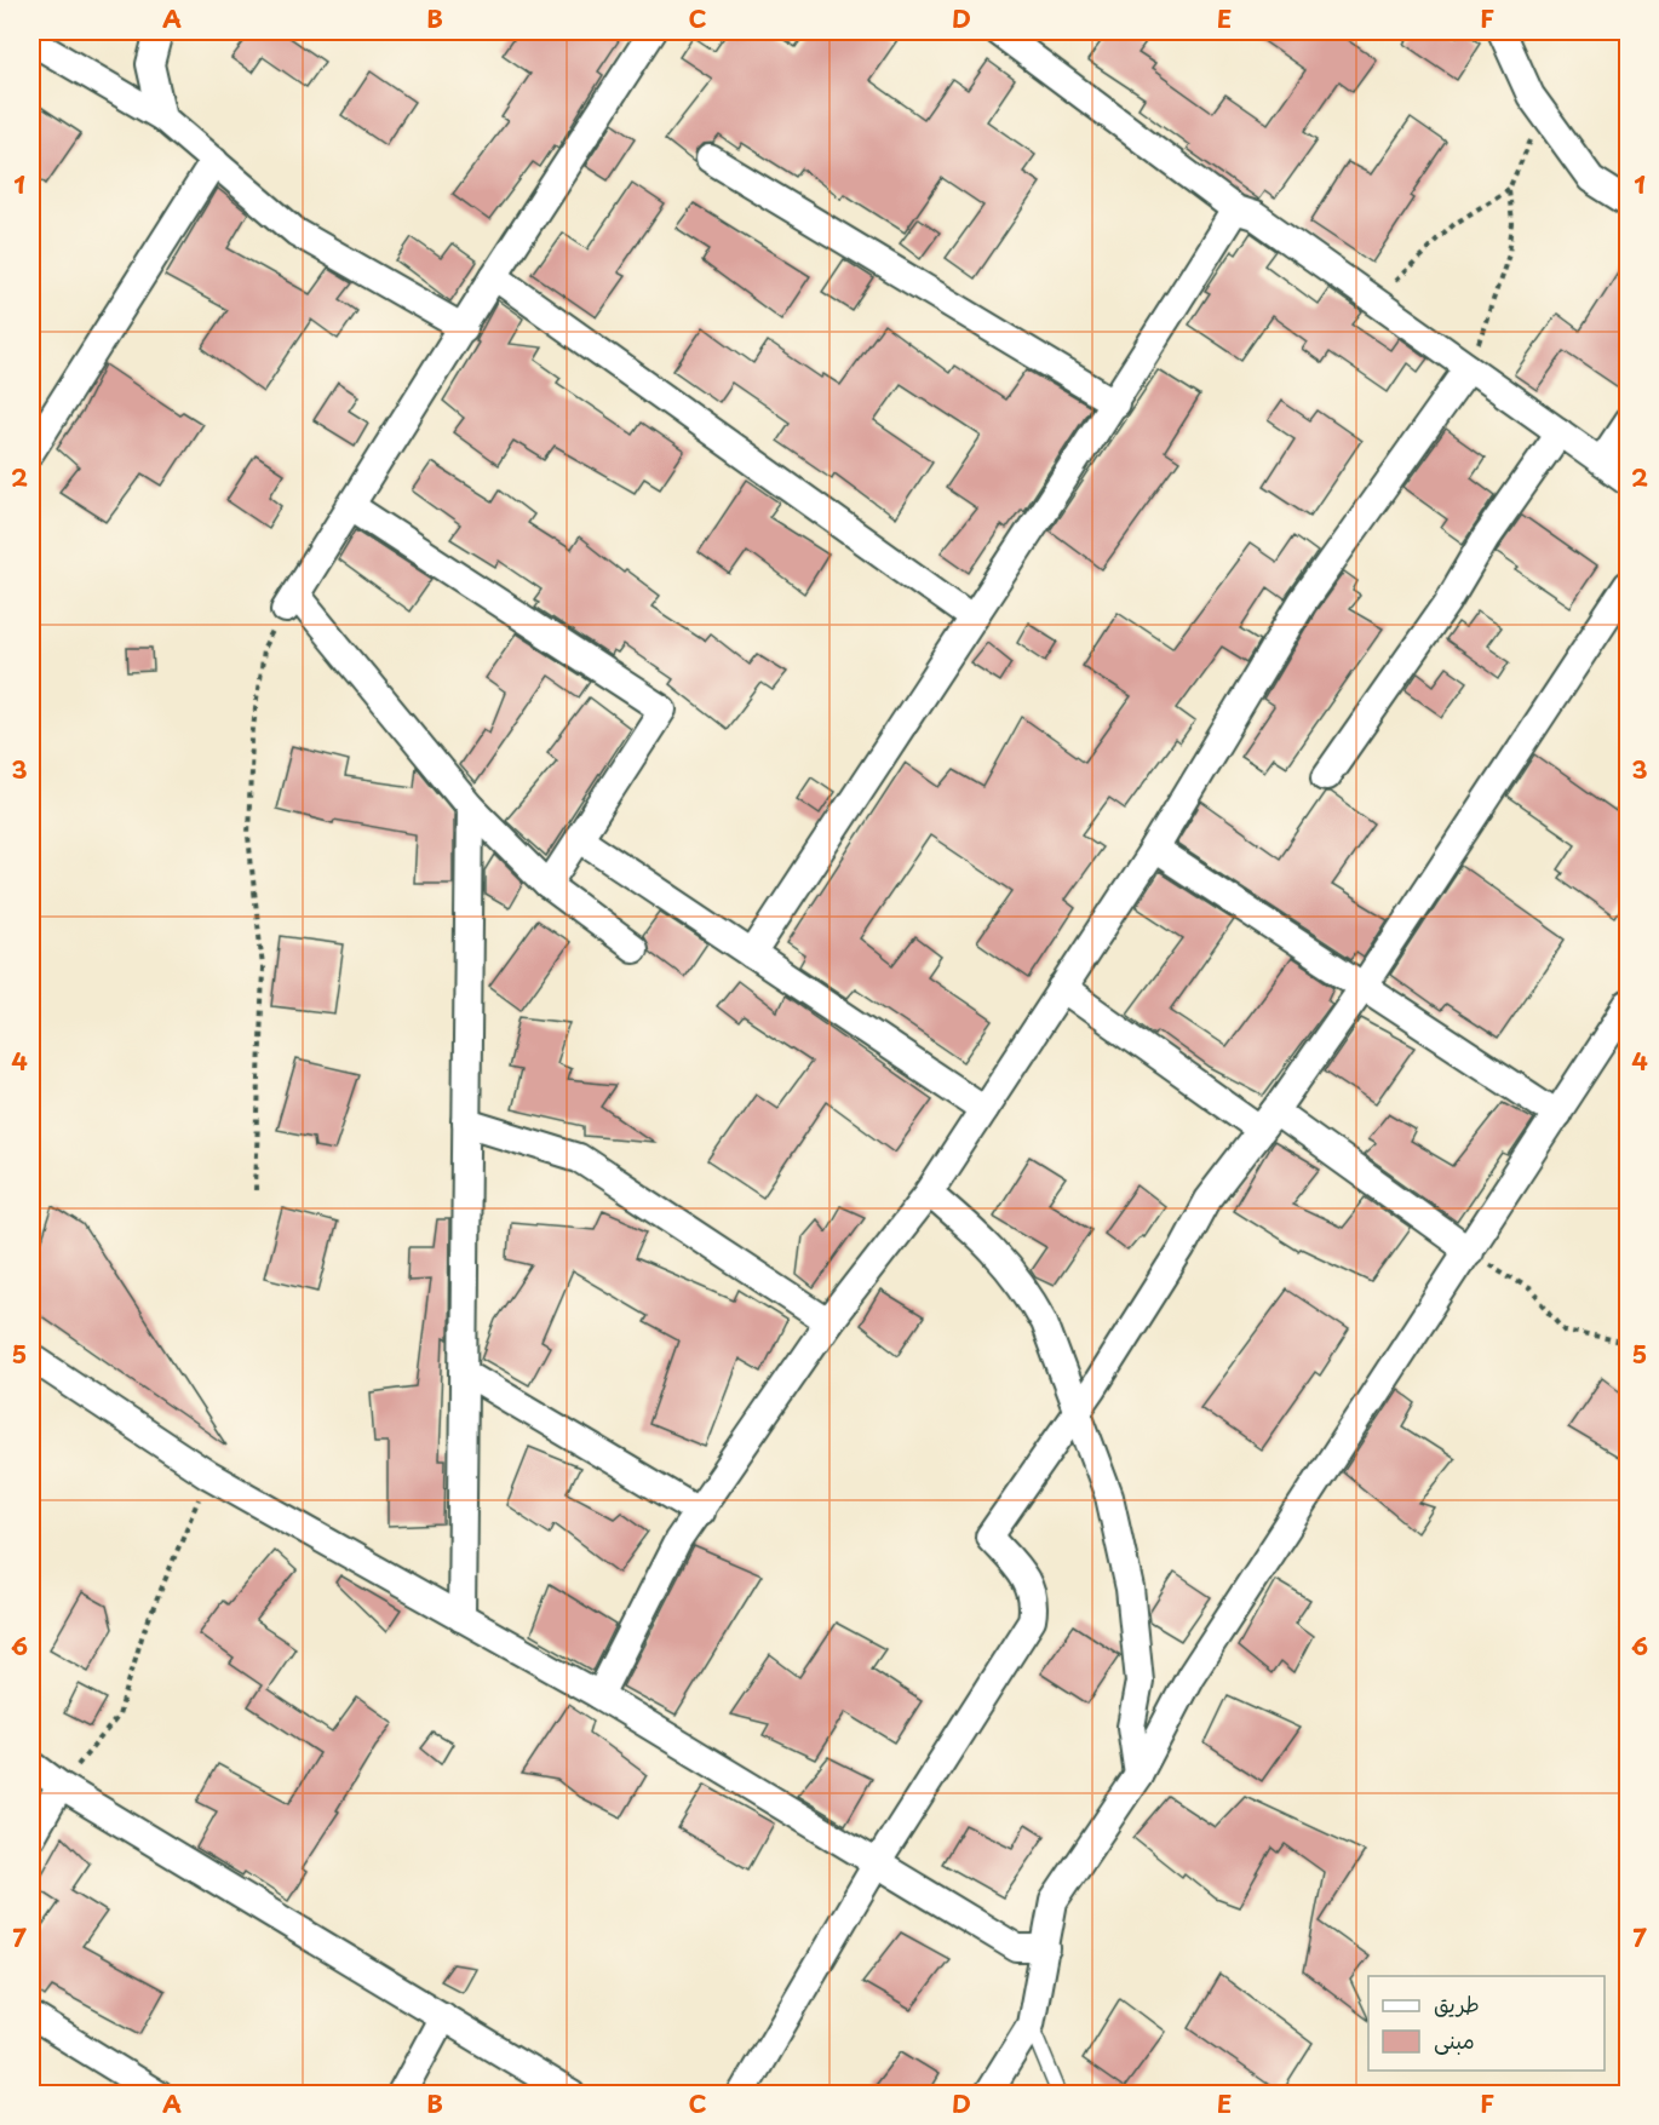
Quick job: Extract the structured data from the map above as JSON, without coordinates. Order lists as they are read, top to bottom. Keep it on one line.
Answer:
{"legend":["طريق","مبنى"],"grid":{"columns":["A","B","C","D","E","F"],"rows":["1","2","3","4","5","6","7"]}}
